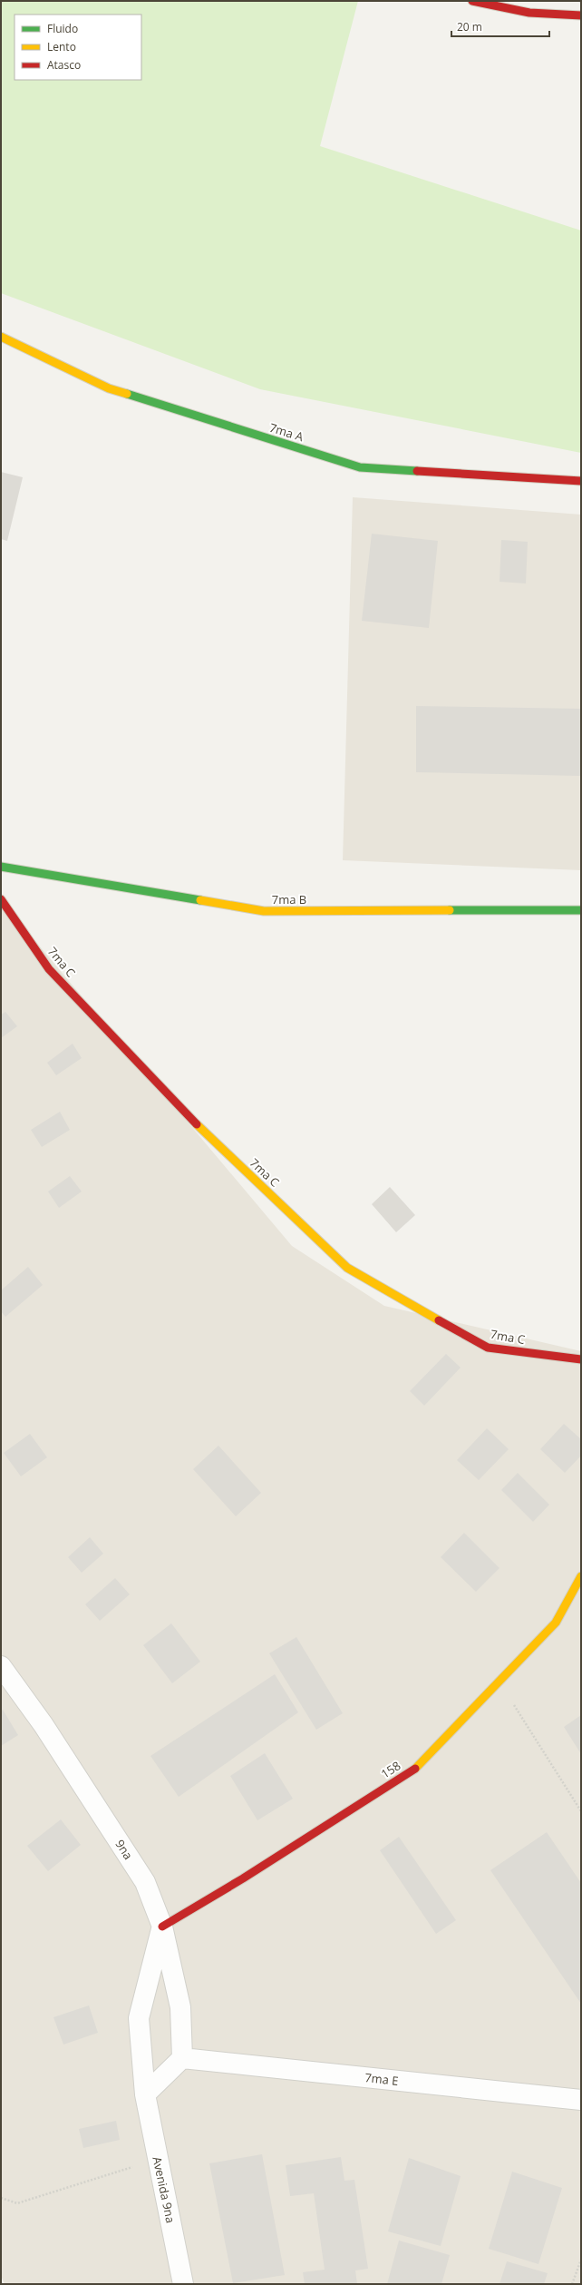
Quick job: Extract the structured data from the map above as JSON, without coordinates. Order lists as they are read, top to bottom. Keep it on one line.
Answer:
{"streets":{"street":["7ma A","7ma B","7ma C","158","9na","7ma E","Avenida 9na"]},"crossings":[["158","9na"],["158","Avenida 9na"],["9na","7ma E"],["9na","Avenida 9na"]],"legend":["Fluido","Lento","Atasco"],"scale_bar":"20 m"}
